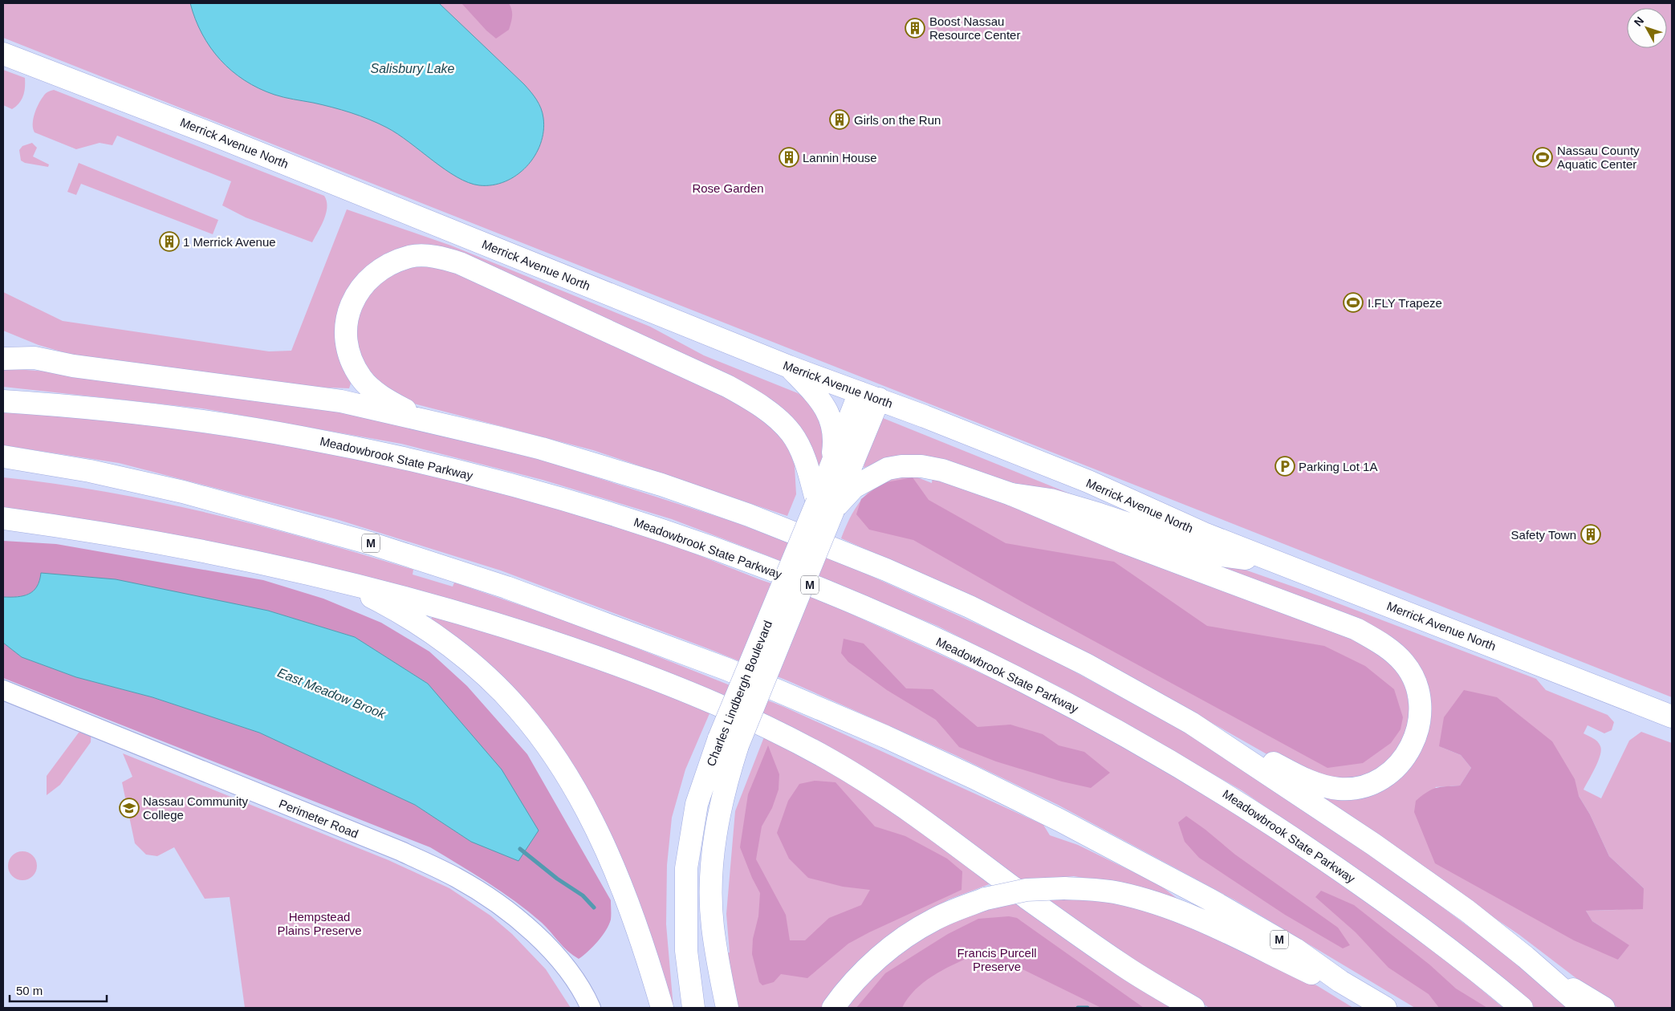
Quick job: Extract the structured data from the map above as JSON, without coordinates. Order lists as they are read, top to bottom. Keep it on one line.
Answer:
{"streets":{"main road":["Merrick Avenue North","Meadowbrook State Parkway","M","Charles Lindbergh Boulevard"],"street":["Perimeter Road"]},"crossings":[["Merrick Avenue North","Charles Lindbergh Boulevard"]],"water":["Salisbury Lake","East Meadow Brook"],"parks":["Rose Garden","Hempstead Plains Preserve","Francis Purcell Preserve"],"places":{"building":["Boost Nassau Resource Center","Girls on the Run","Lannin House","1 Merrick Avenue","Safety Town"],"sports":["Nassau County Aquatic Center","I.FLY Trapeze"],"parking":["Parking Lot 1A"],"school or university":["Nassau Community College"]},"scale_bar":"50 m","north":"top left"}
